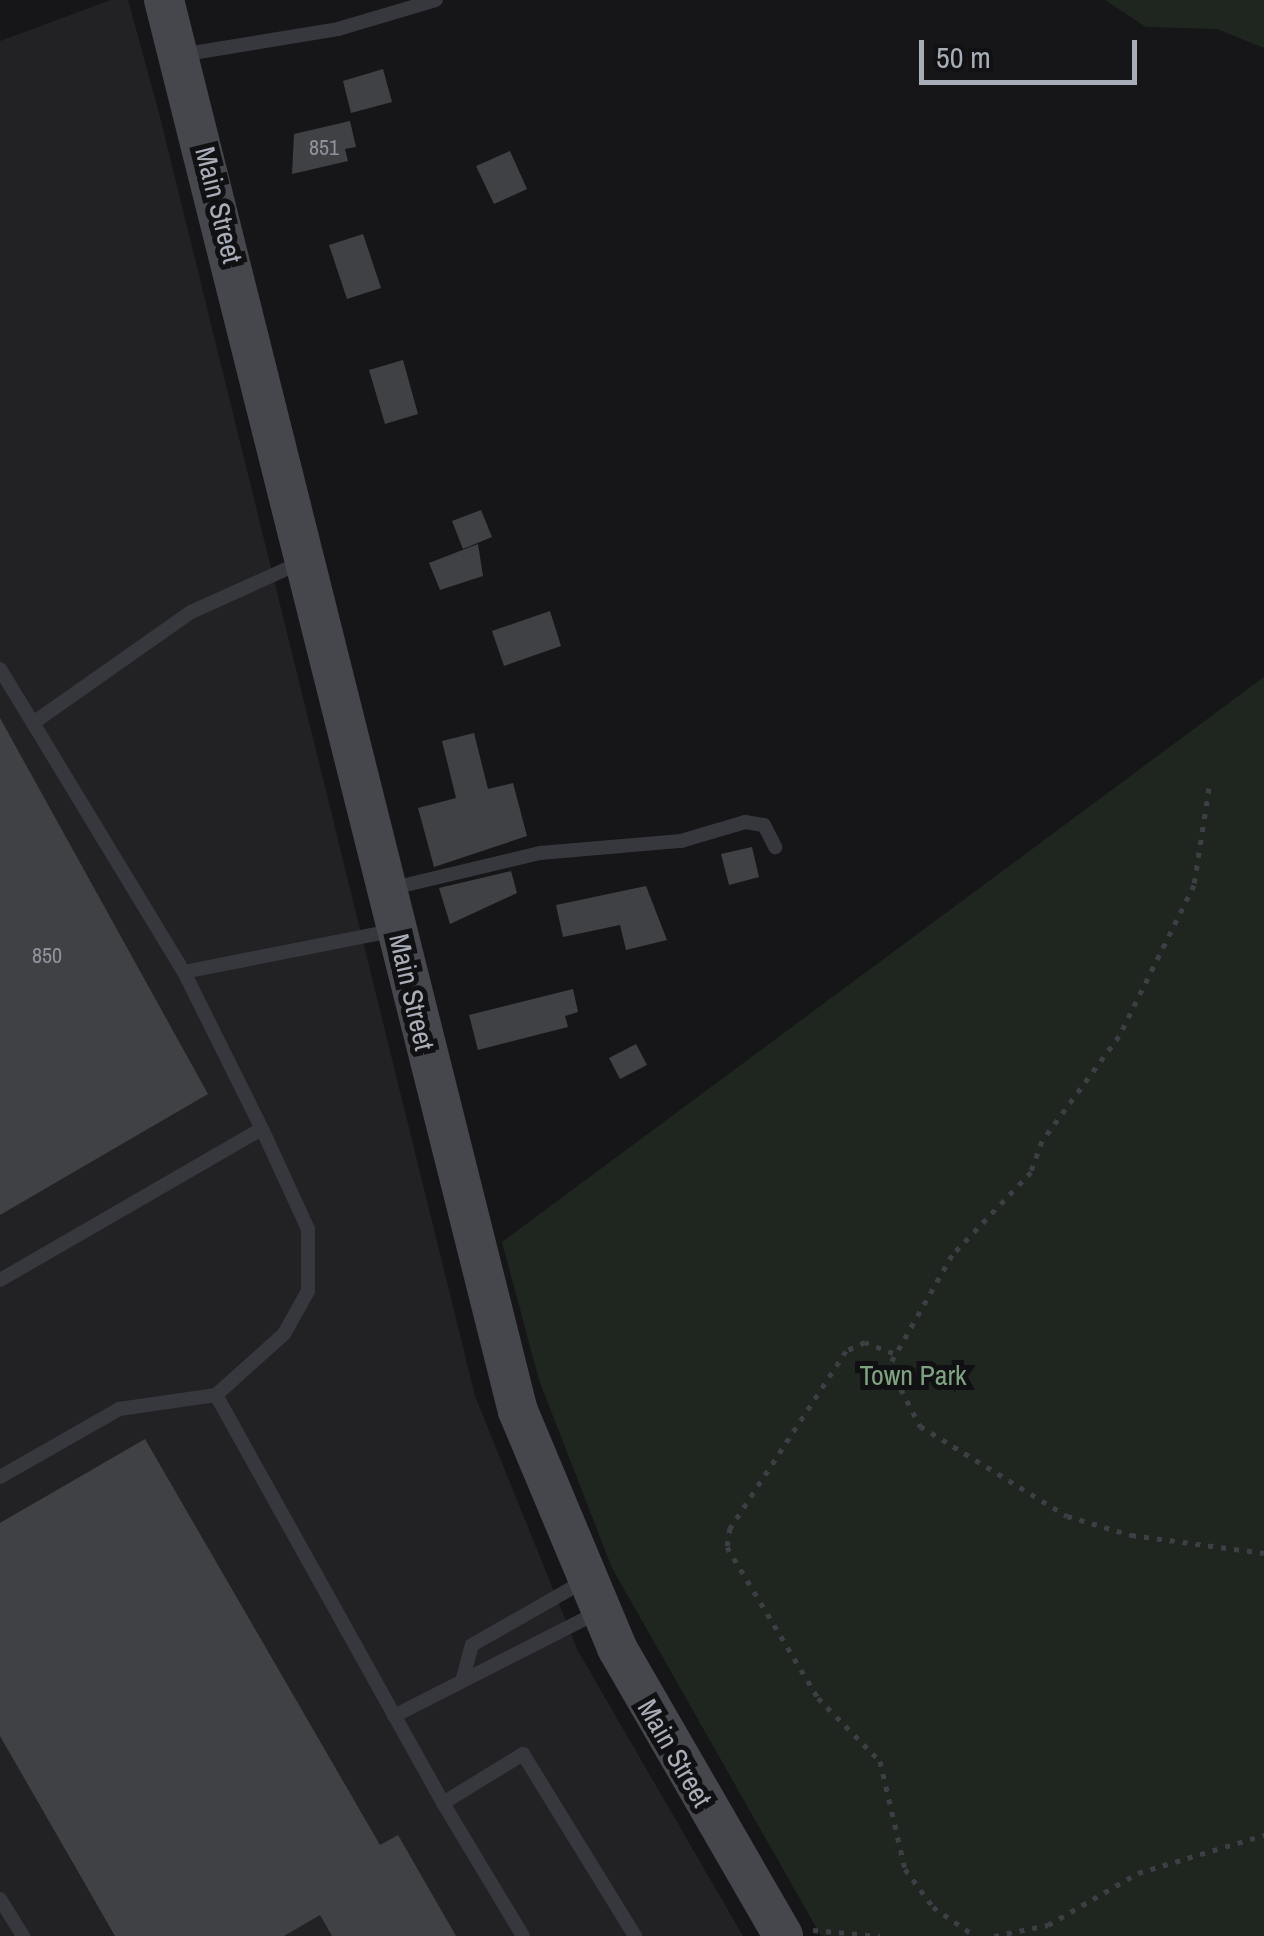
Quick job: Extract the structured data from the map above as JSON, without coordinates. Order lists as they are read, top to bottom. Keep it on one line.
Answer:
{"streets":{"main road":["Main Street"]},"parks":["Town Park"],"house_numbers":["851","850"],"scale_bar":"50 m"}
